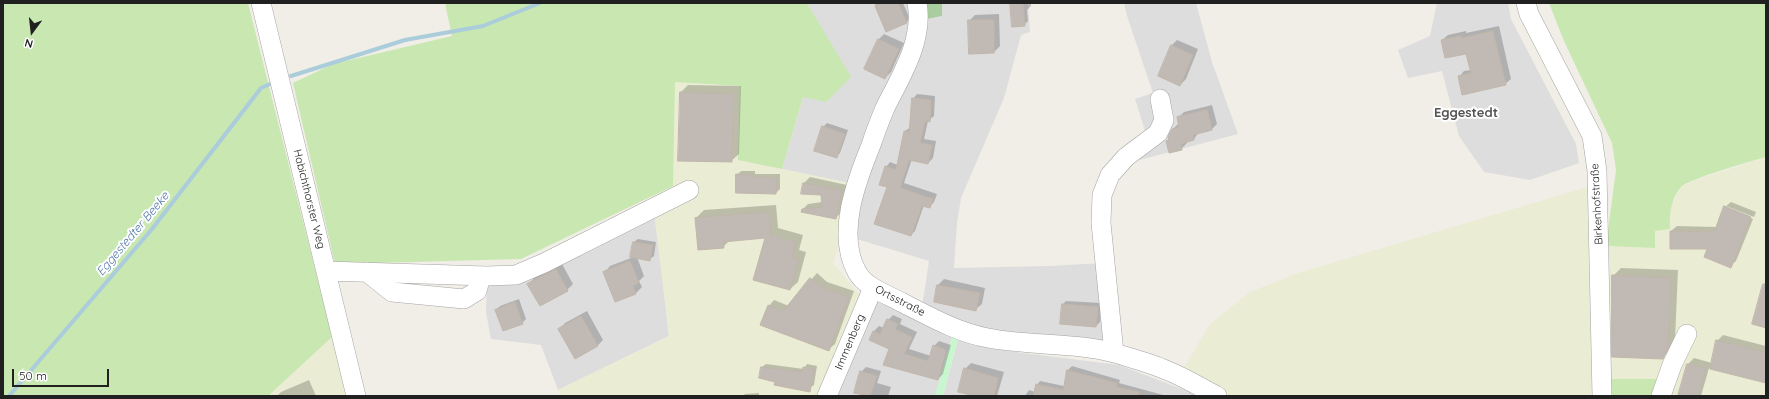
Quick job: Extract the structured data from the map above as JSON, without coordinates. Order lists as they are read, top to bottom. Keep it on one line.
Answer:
{"streets":{"street":["Habichthorster Weg","Birkenhofstraße","Ortsstraße","Immenberg"]},"crossings":[["Ortsstraße","Immenberg"]],"districts":["Eggestedt"],"water":["Eggestedter Beeke"],"scale_bar":"50 m","north":"bottom"}
